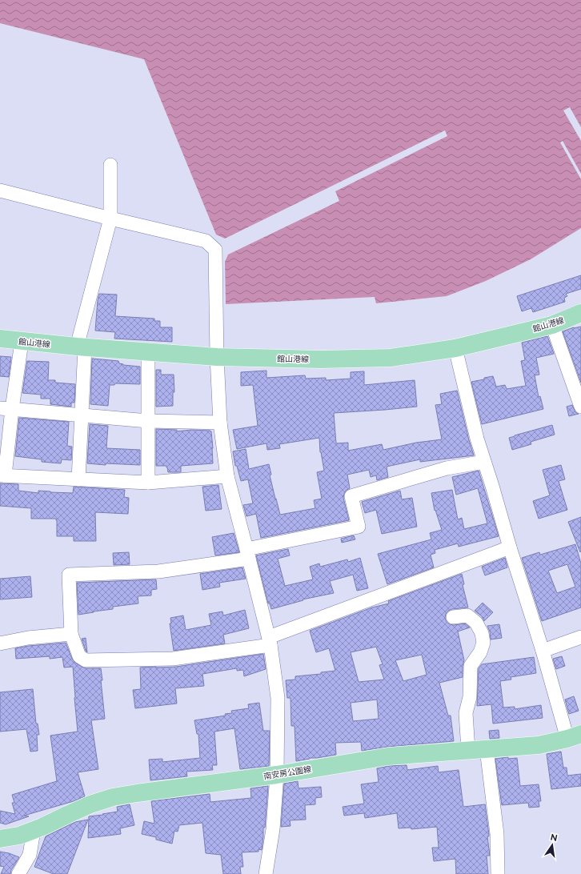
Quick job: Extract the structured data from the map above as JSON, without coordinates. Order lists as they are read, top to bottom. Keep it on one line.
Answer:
{"streets":{"main road":["館山港線","南安房公園線"]},"north":"top"}
